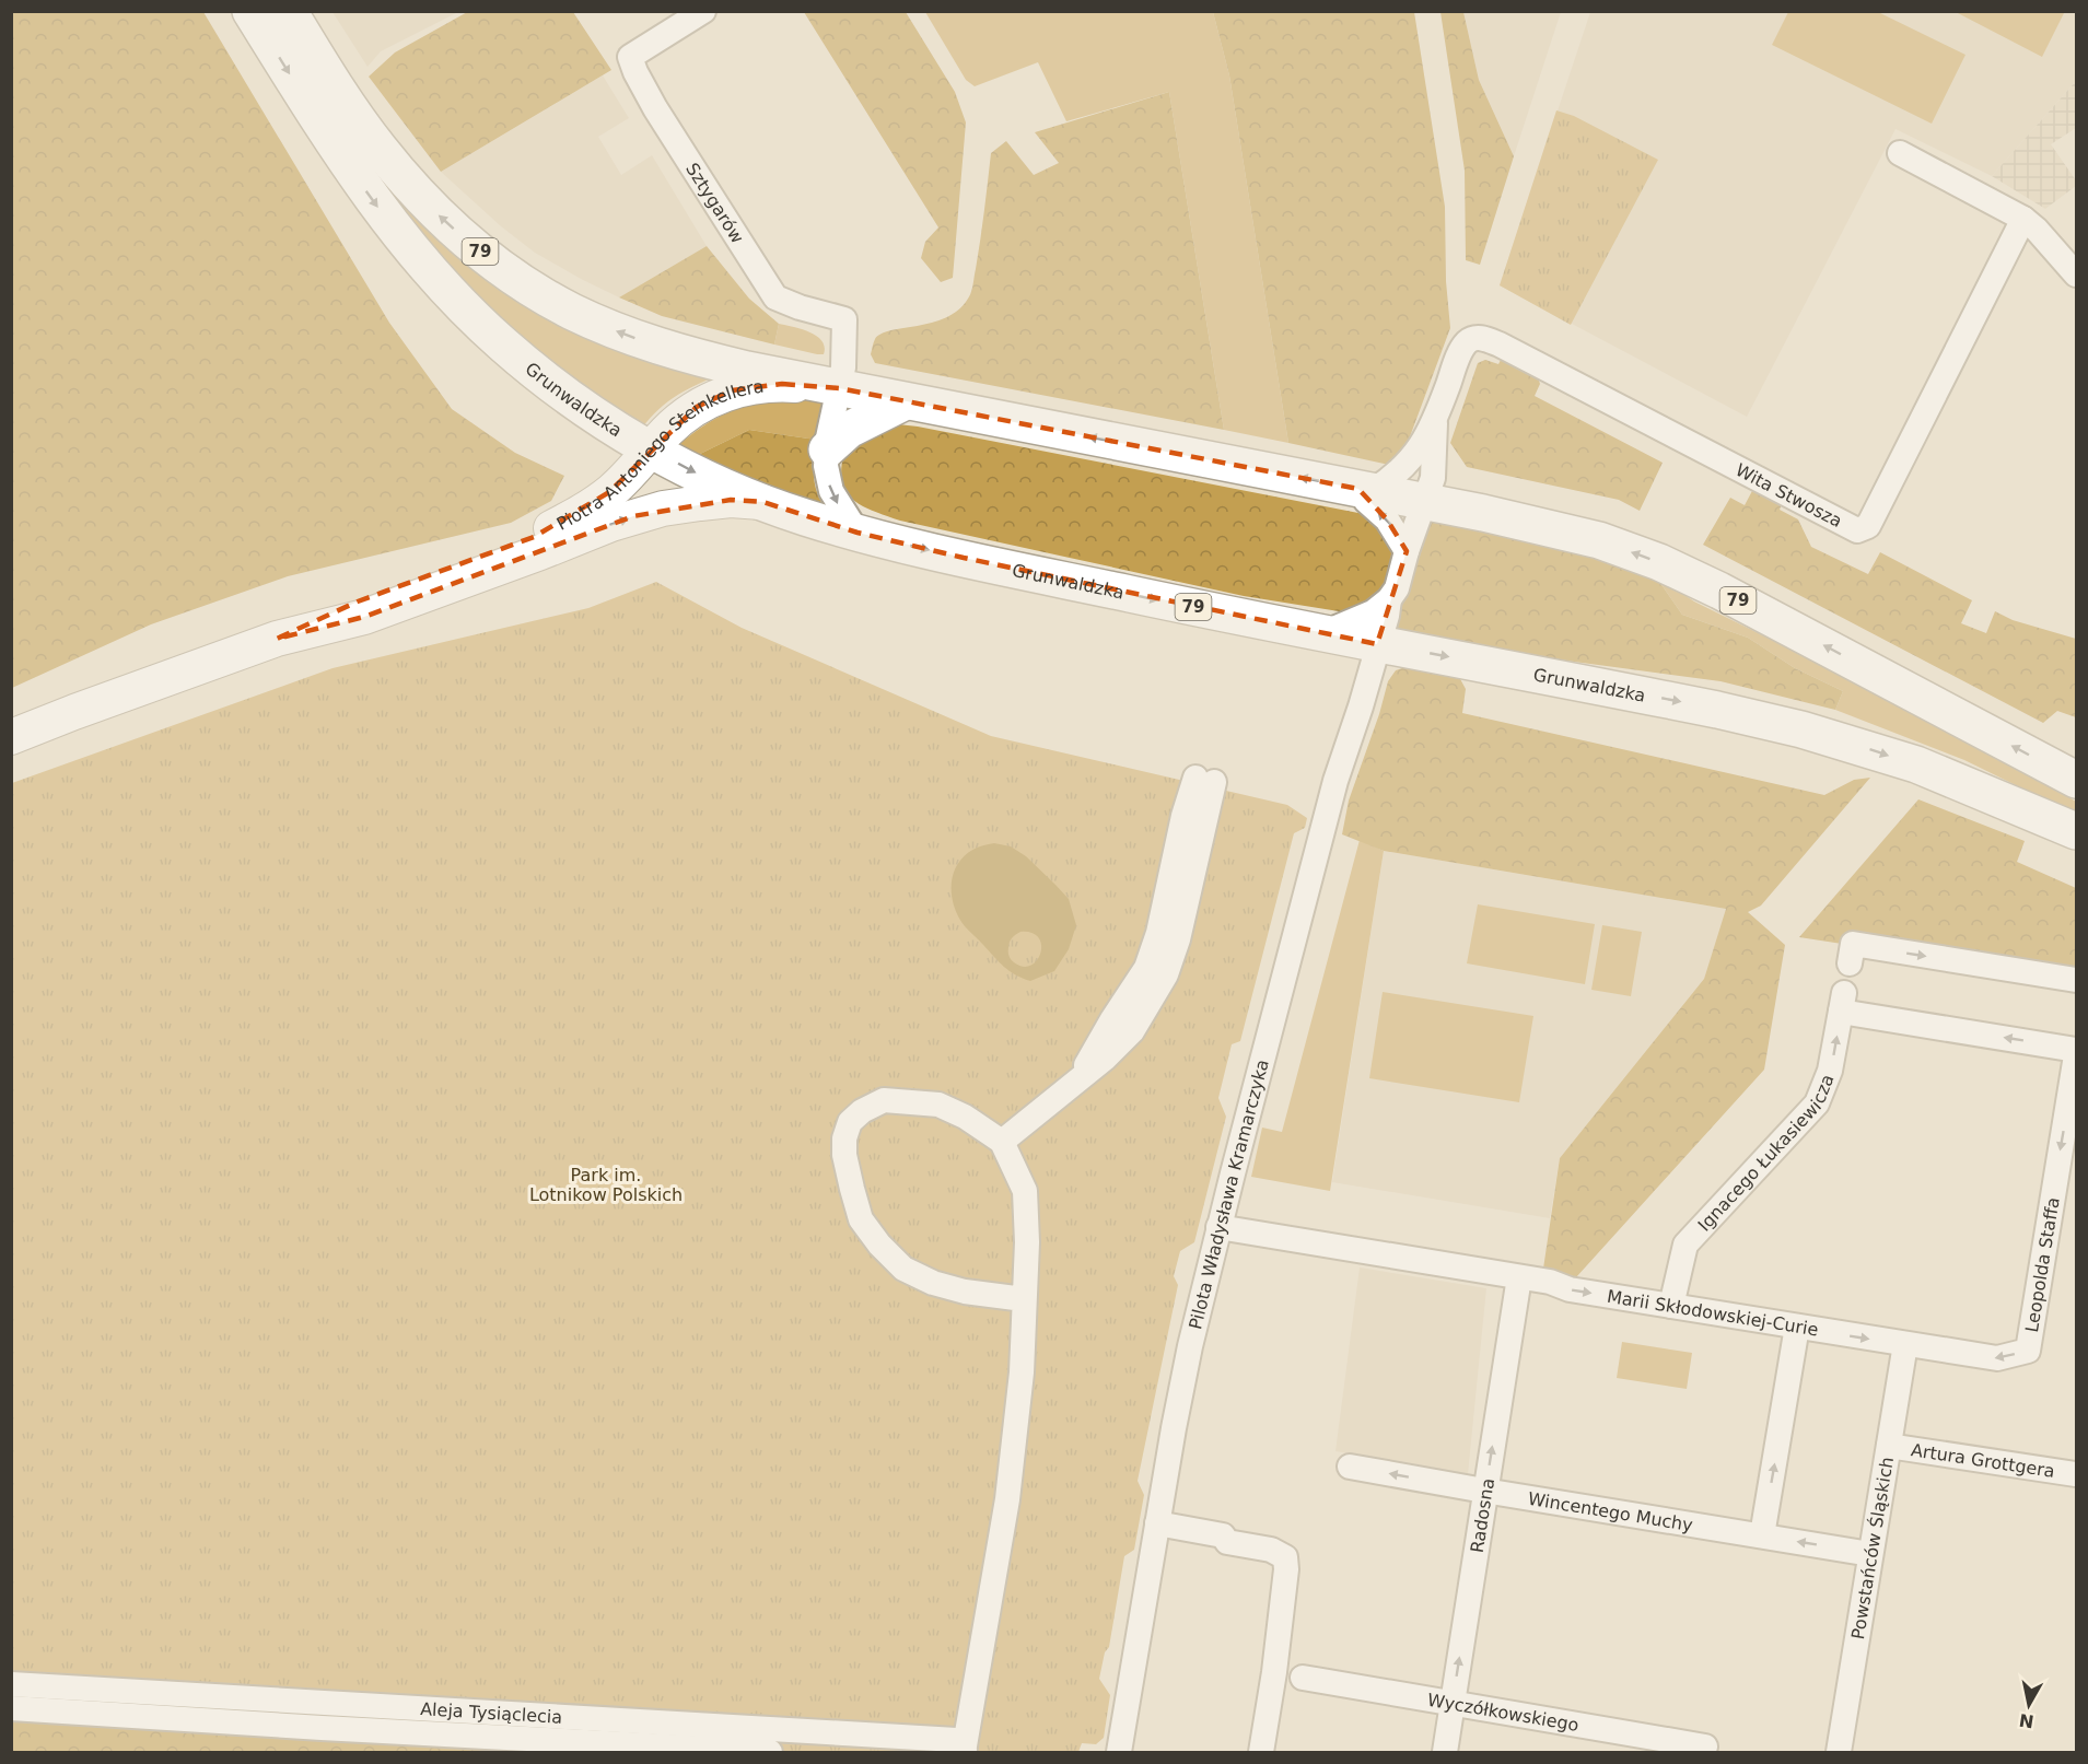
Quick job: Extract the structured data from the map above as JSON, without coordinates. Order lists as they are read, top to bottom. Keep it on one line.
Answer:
{"streets":{"main road":["79","Grunwaldzka"],"street":["Sztygarów","Piotra Antoniego Steinkellera","Wita Stwosza","Ignacego Łukasiewicza","Pilota Władysława Kramarczyka","Leopolda Staffa","Marii Skłodowskiej-Curie","Artura Grottgera","Wincentego Muchy","Radosna","Powstańców Śląskich","Wyczółkowskiego","Aleja Tysiąclecia"]},"crossings":[["Sztygarów","79"],["Sztygarów","Piotra Antoniego Steinkellera"],["79","Piotra Antoniego Steinkellera"],["79","Pilota Władysława Kramarczyka"],["Grunwaldzka","Piotra Antoniego Steinkellera"],["Grunwaldzka","Pilota Władysława Kramarczyka"],["Wita Stwosza","Pilota Władysława Kramarczyka"],["Ignacego Łukasiewicza","Marii Skłodowskiej-Curie"],["Pilota Władysława Kramarczyka","Marii Skłodowskiej-Curie"],["Leopolda Staffa","Marii Skłodowskiej-Curie"],["Leopolda Staffa","Powstańców Śląskich"],["Marii Skłodowskiej-Curie","Radosna"],["Marii Skłodowskiej-Curie","Powstańców Śląskich"],["Artura Grottgera","Powstańców Śląskich"],["Wincentego Muchy","Radosna"],["Wincentego Muchy","Powstańców Śląskich"],["Radosna","Wyczółkowskiego"]],"one_way":["Marii Skłodowskiej-Curie","Wincentego Muchy","Radosna"],"parks":["Park im. Lotnikow Polskich"],"north":"bottom"}
